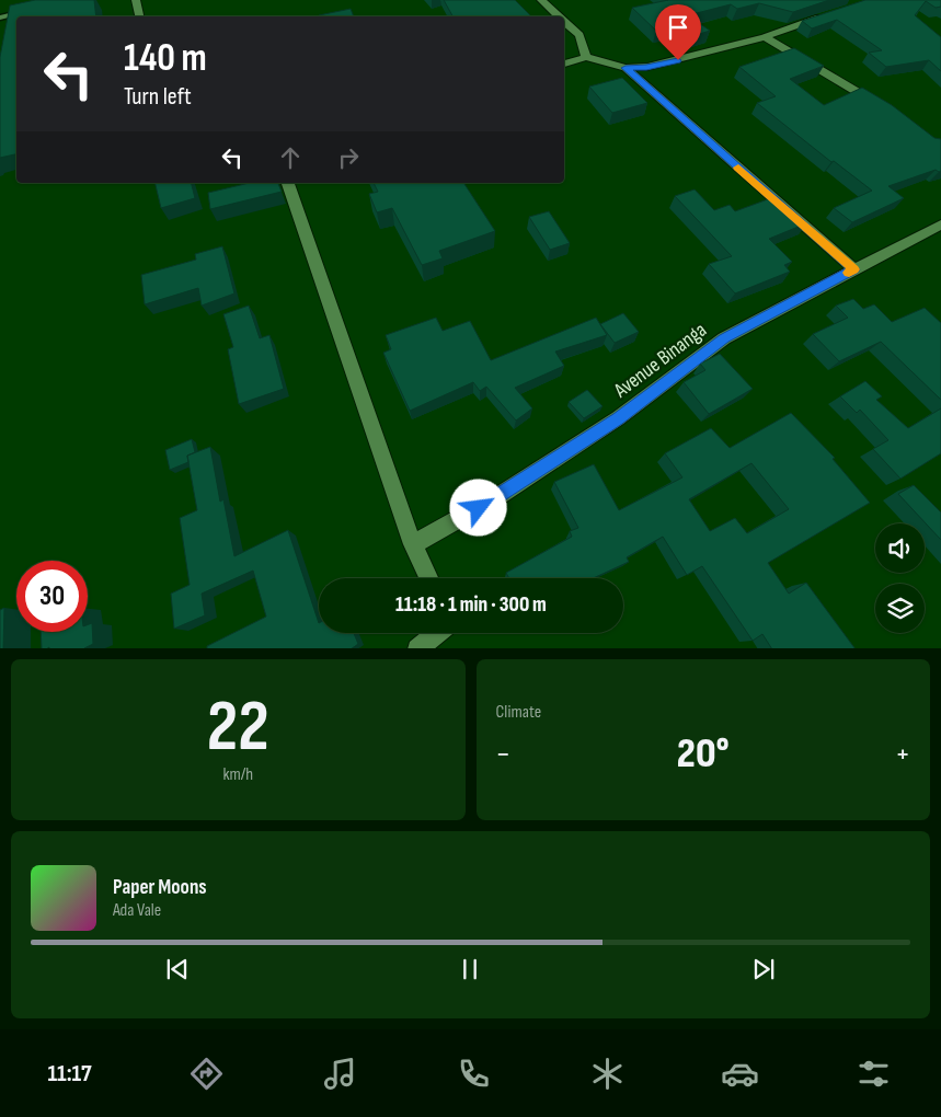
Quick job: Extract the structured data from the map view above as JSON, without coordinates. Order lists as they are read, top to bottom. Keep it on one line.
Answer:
{"streets":{"street":["Avenue Binanga"]},"page":{"turn":["140 m","Turn left"],"limit":"30","trip":"11:18 · 1 min · 300 m","tile":[["22","km/h"],"Climate"],"heat":["−","20°","+"],"song":["Paper Moons","Ada Vale"],"tabs":"11:17"}}
